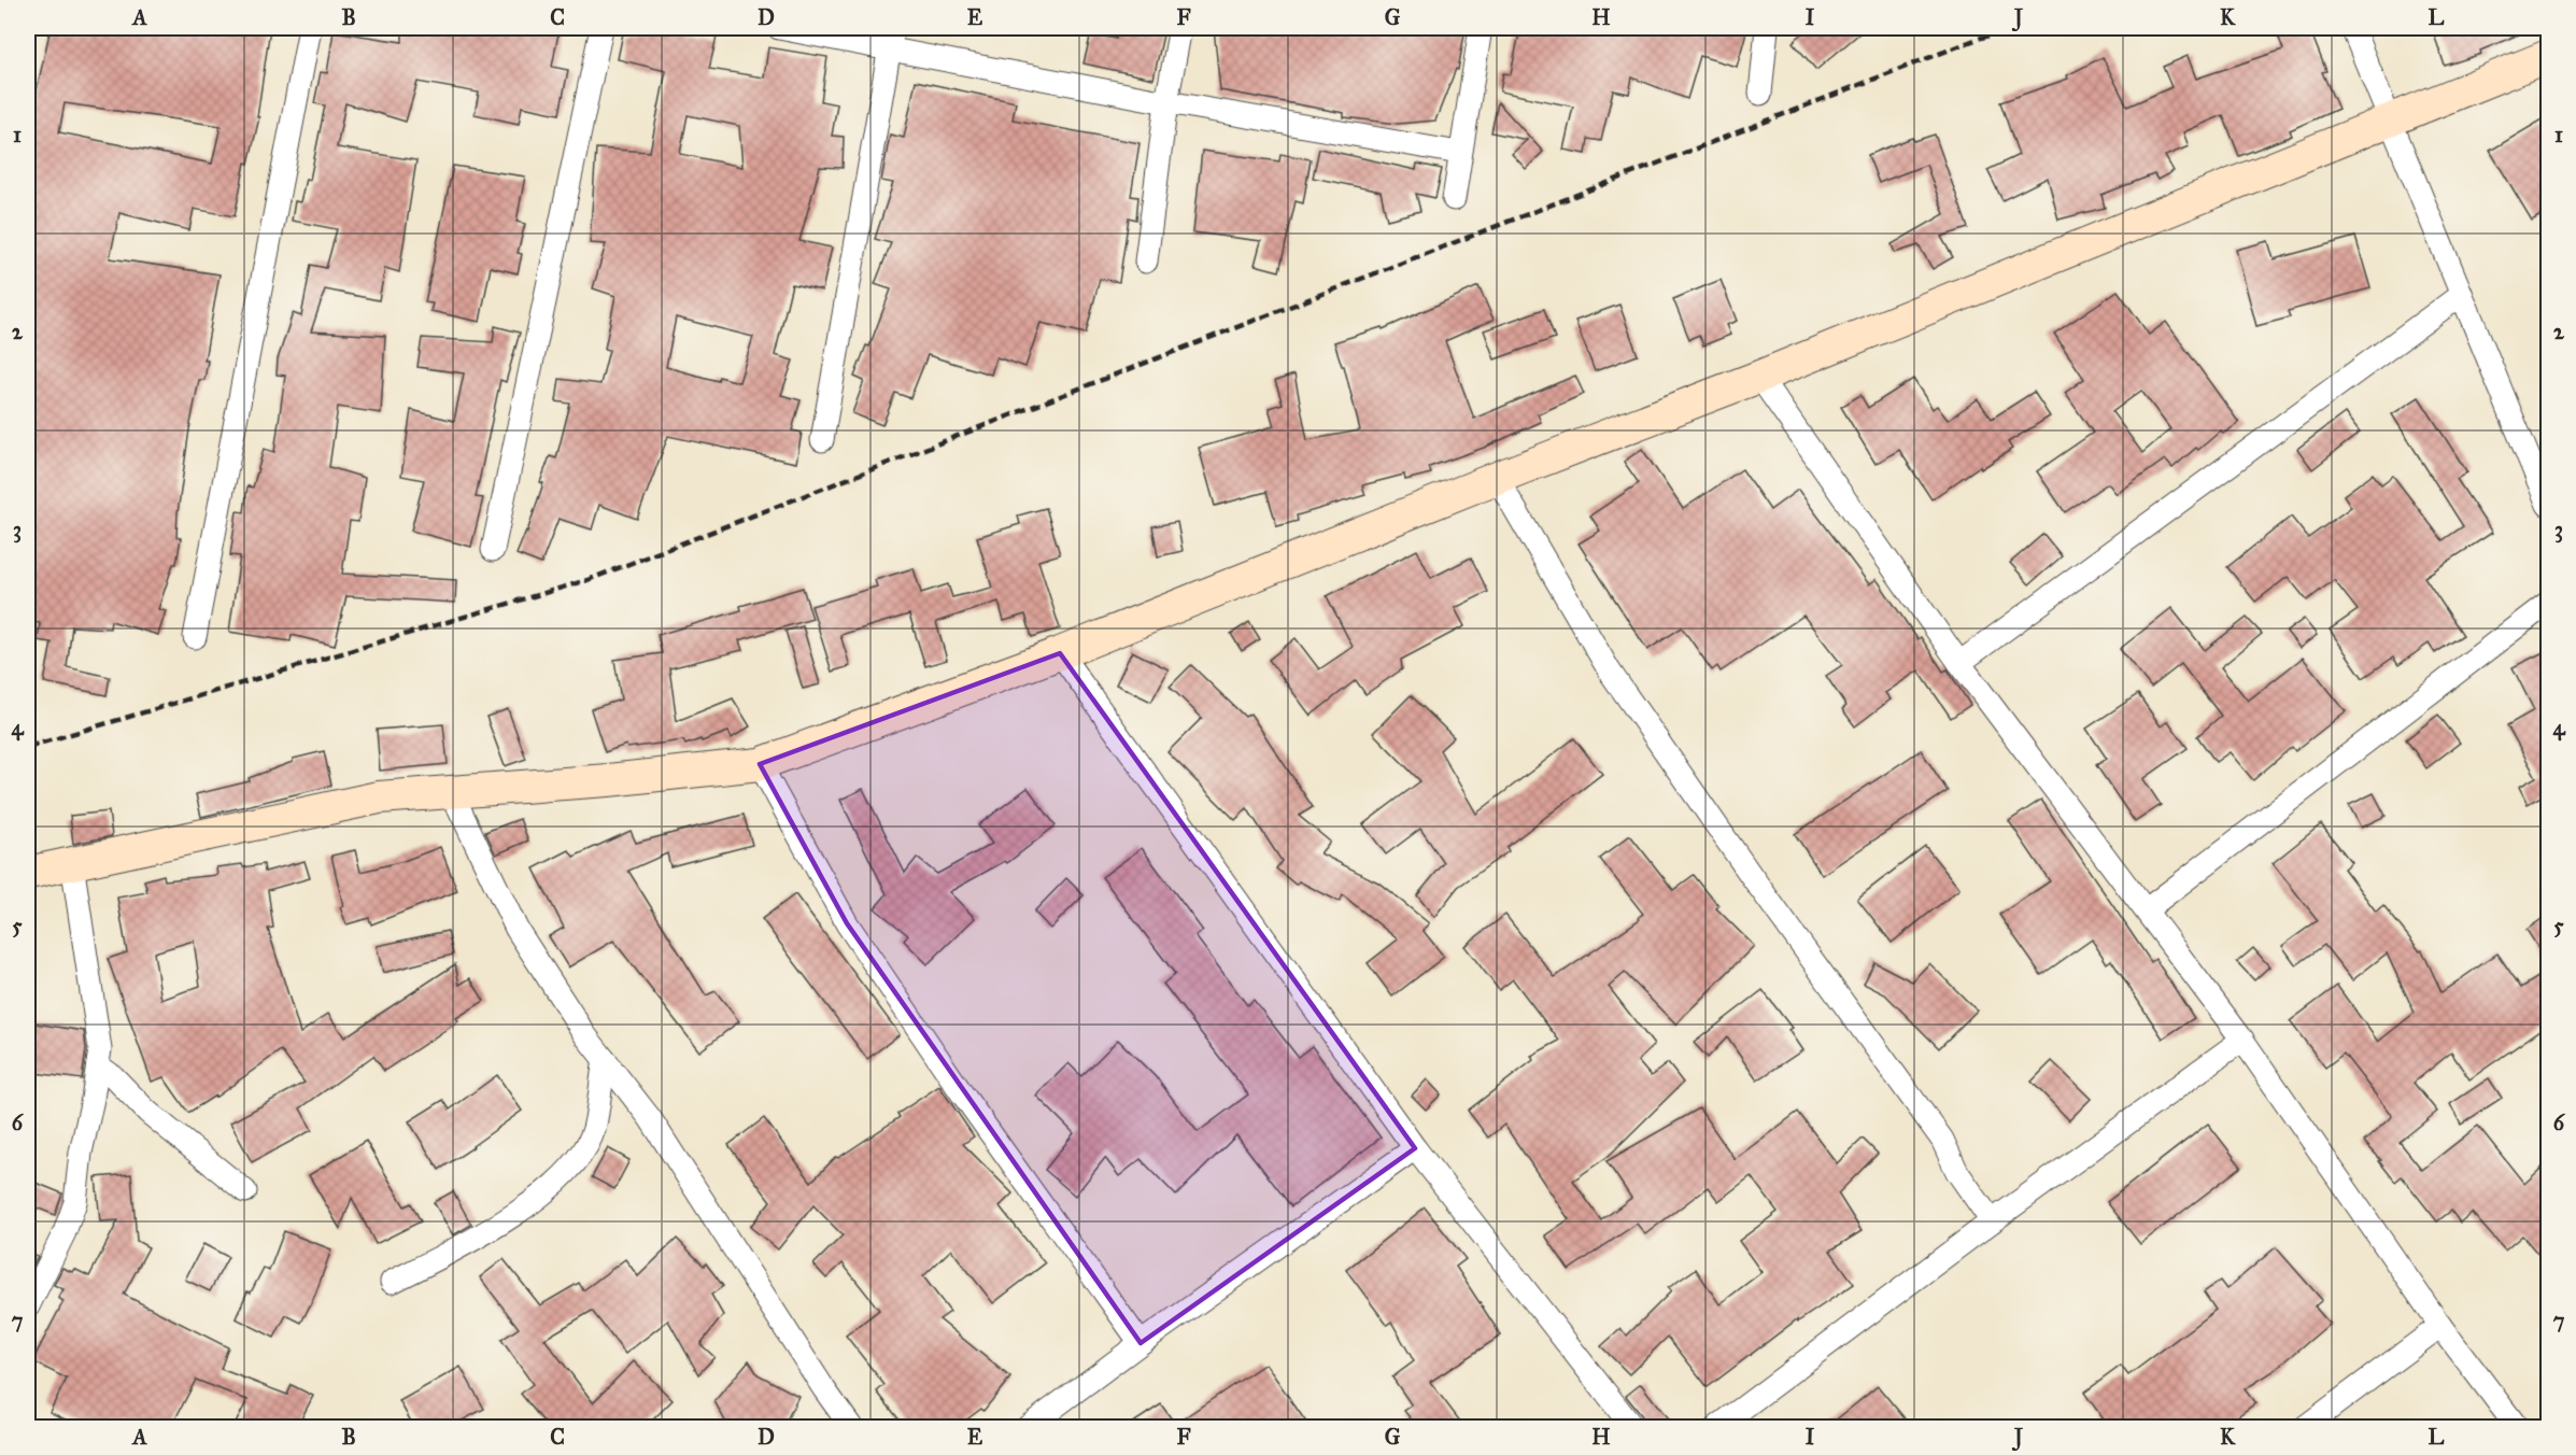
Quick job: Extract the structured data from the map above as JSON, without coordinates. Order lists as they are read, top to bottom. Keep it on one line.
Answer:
{"grid":{"columns":["A","B","C","D","E","F","G","H","I","J","K","L"],"rows":["1","2","3","4","5","6","7"]}}
